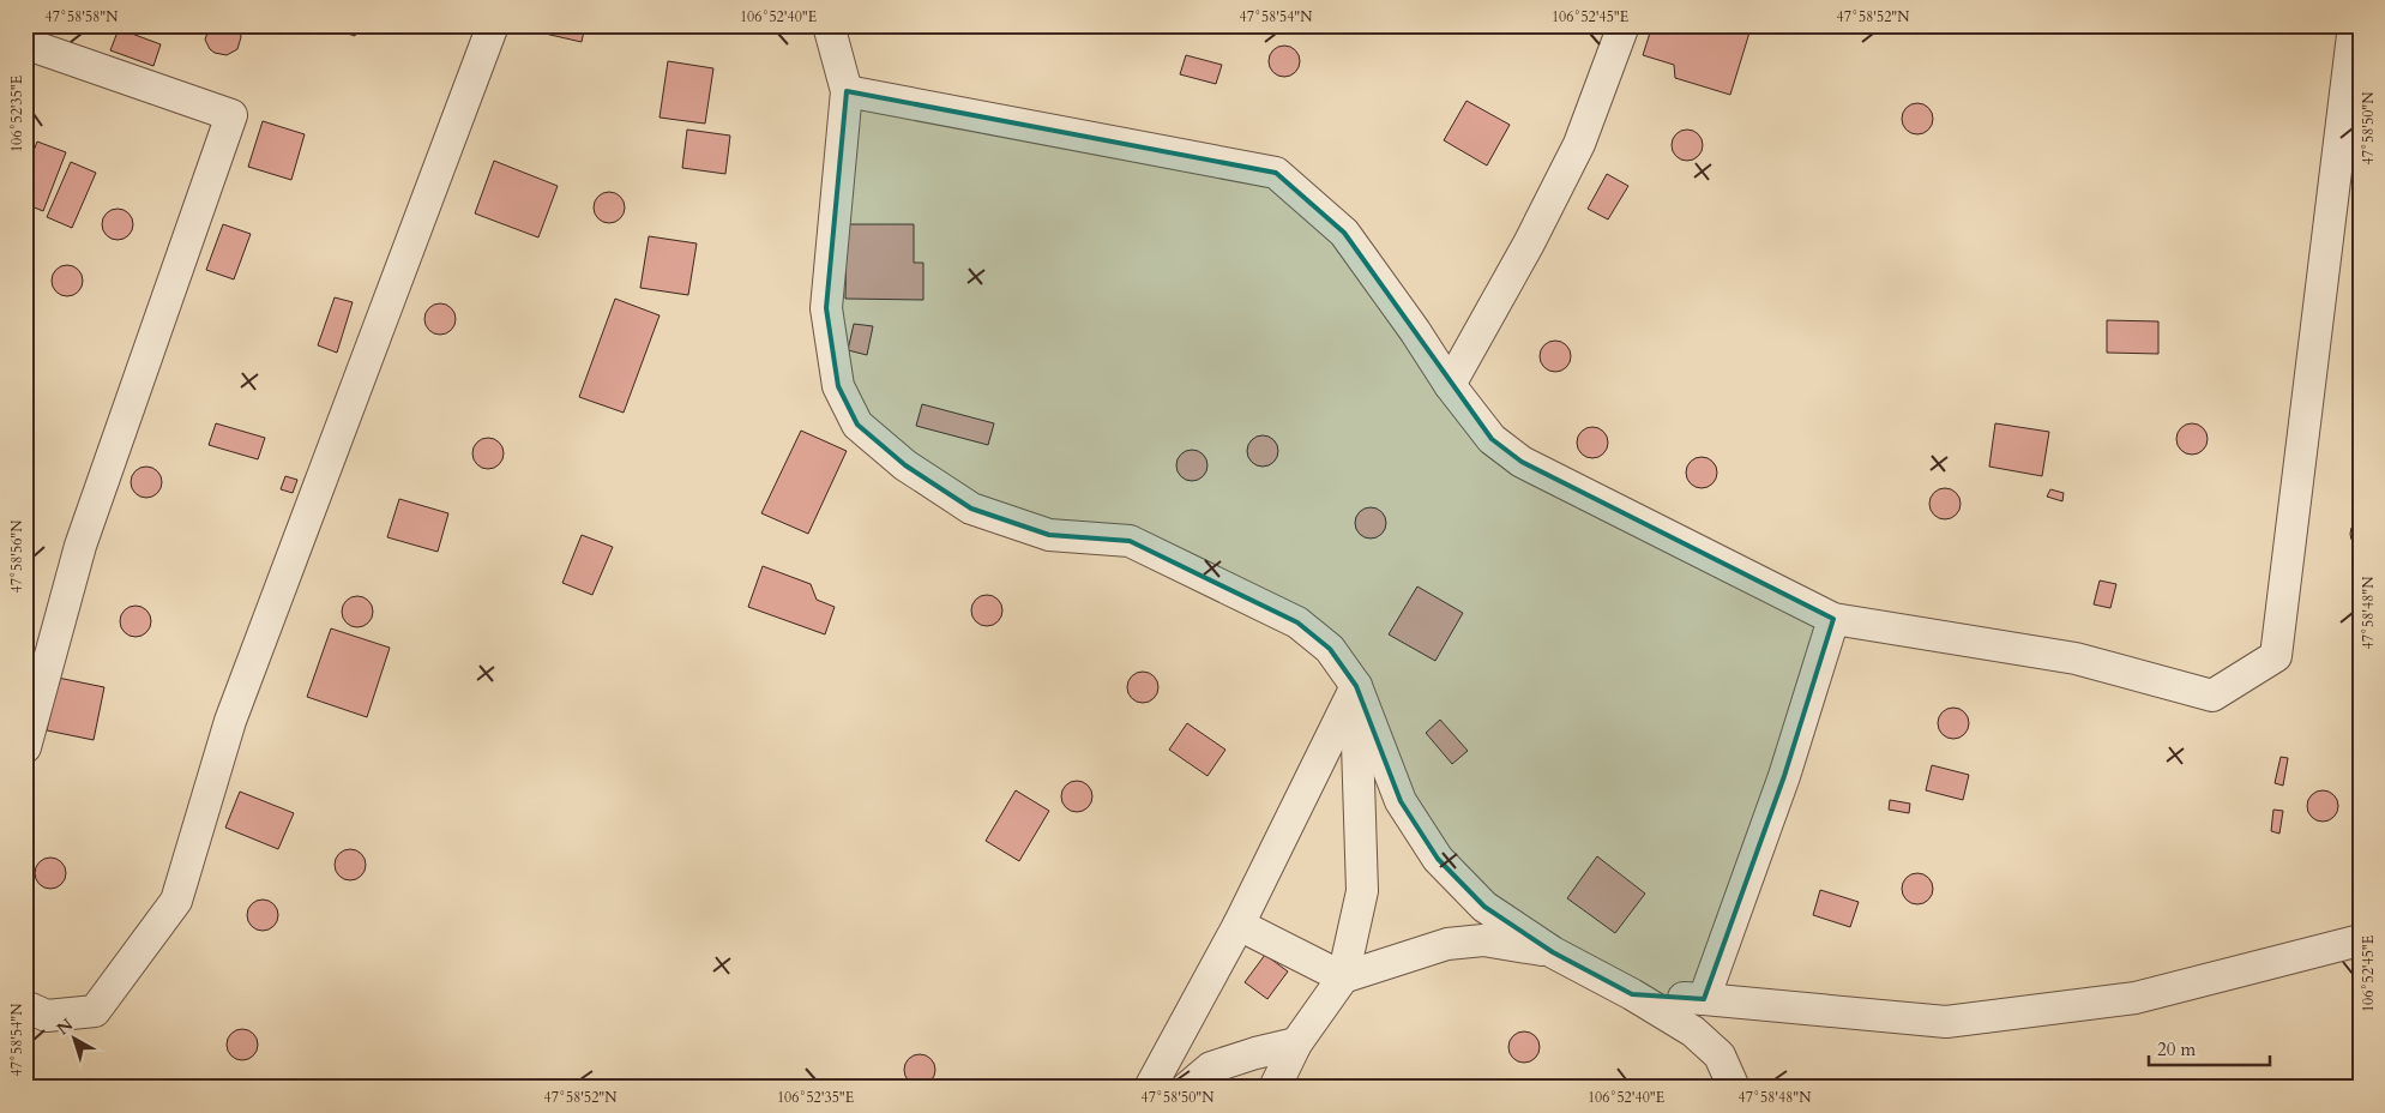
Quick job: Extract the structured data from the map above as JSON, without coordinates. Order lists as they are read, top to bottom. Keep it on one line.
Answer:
{"scale_bar":"20 m","north":"top left","coordinates":["47°58'58\"N","106°52'40\"E","47°58'54\"N","106°52'45\"E","47°58'52\"N","106°52'35\"E","47°58'50\"N","47°58'56\"N","47°58'48\"N"]}
